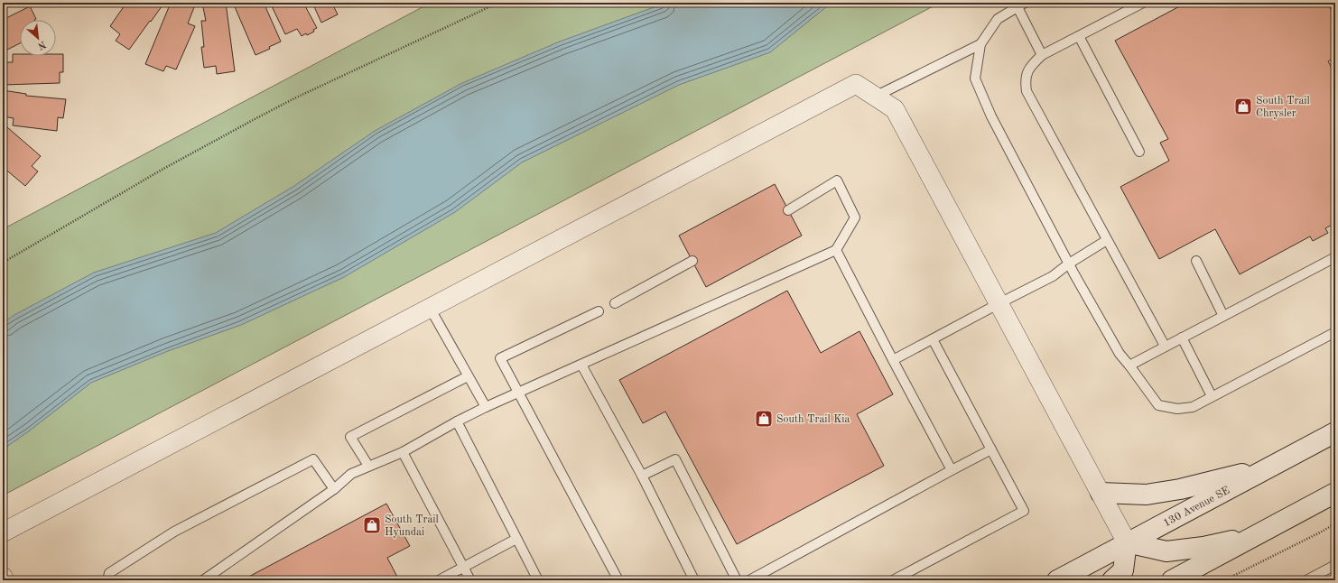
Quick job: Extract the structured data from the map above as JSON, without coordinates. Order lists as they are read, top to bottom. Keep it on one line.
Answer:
{"streets":{"main road":["130 Avenue SE"]},"places":{"shop":["South Trail Chrysler","South Trail Kia","South Trail Hyundai"]},"north":"bottom right"}
